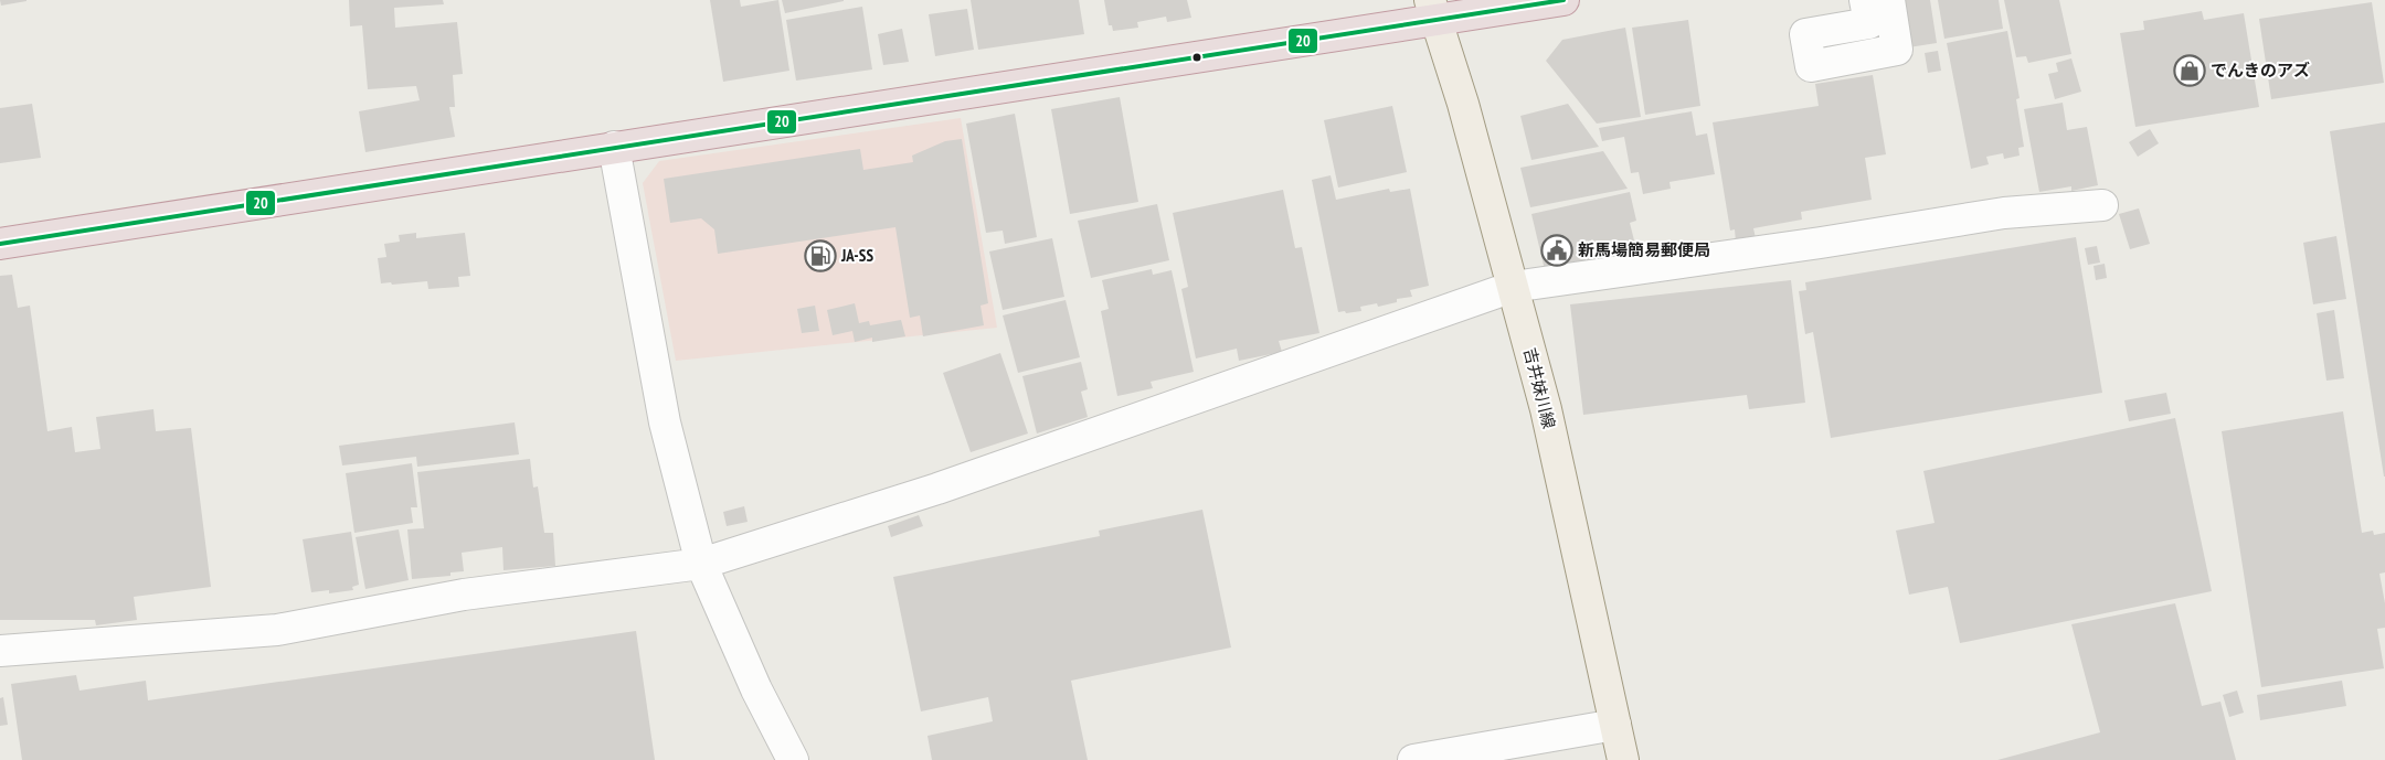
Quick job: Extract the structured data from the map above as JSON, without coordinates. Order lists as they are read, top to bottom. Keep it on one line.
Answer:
{"streets":{"main road":["吉井妹川線"]},"places":{"shop":["でんきのアズ"],"public building":["新馬場簡易郵便局"],"fuel station":["JA-SS"]},"lines":["transit line 20"]}
